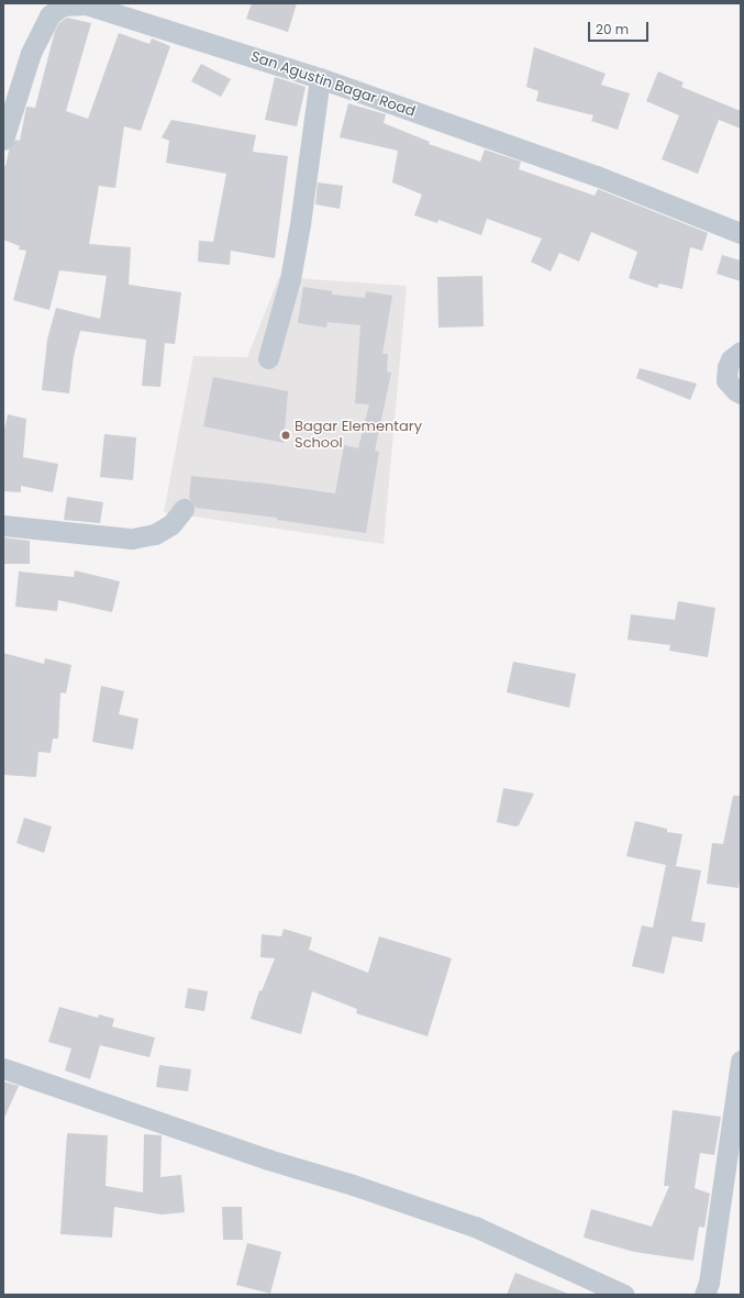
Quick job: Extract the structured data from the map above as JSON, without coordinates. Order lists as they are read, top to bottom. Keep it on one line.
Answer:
{"streets":{"street":["San Agustin Bagar Road"]},"places":["Bagar Elementary School"],"scale_bar":"20 m"}
